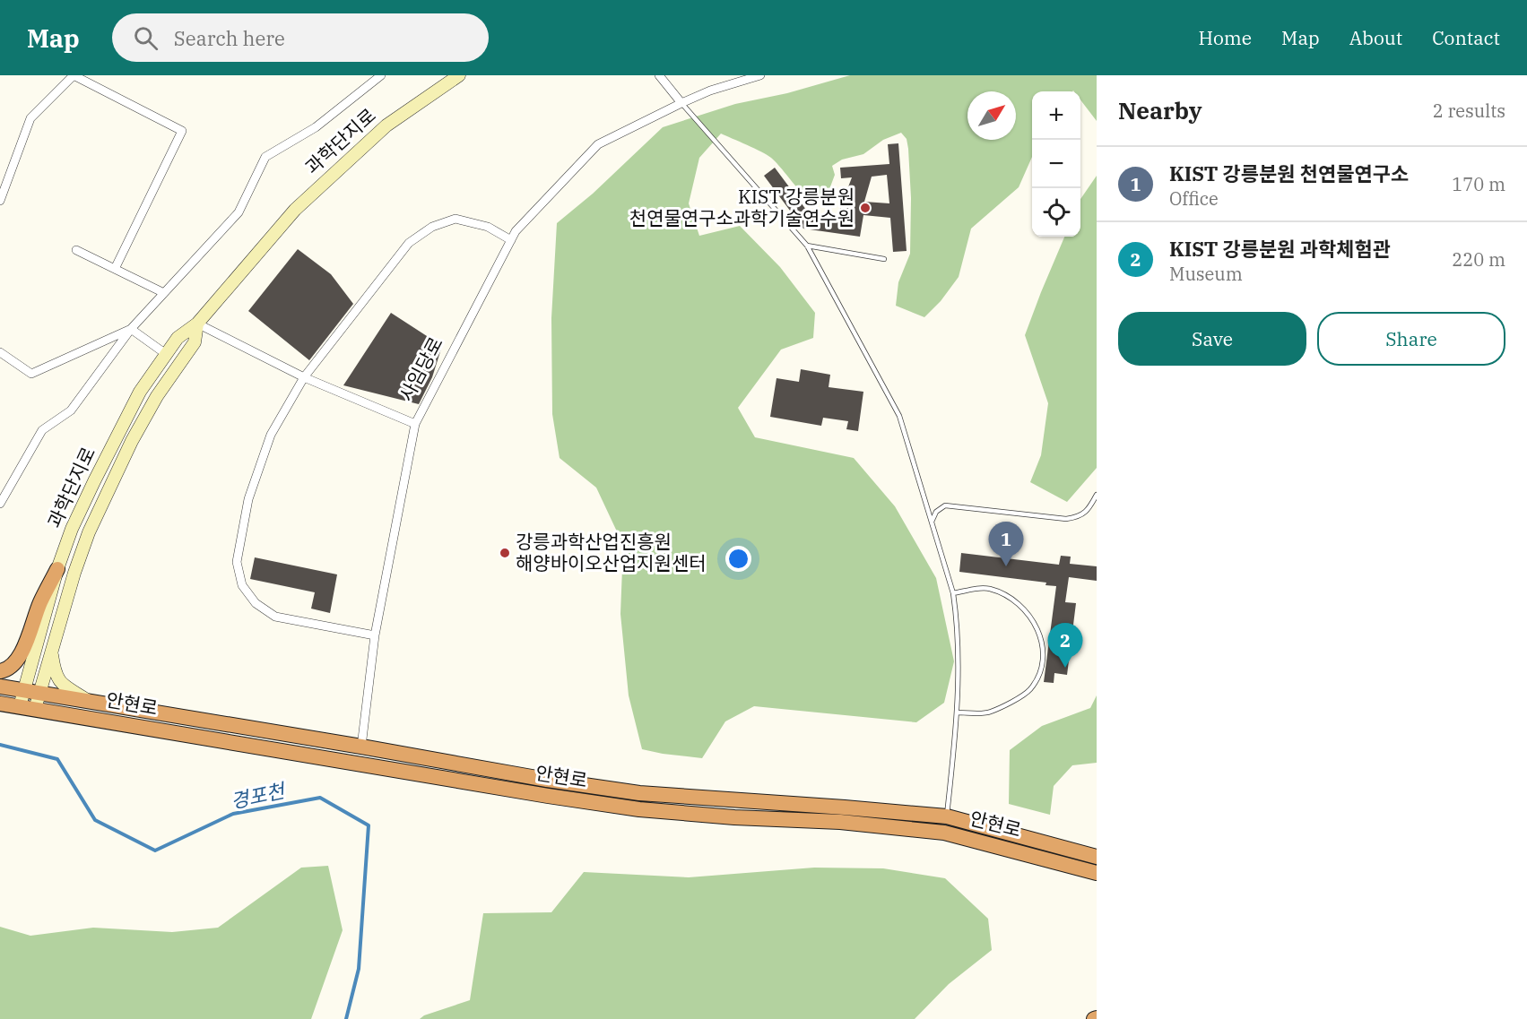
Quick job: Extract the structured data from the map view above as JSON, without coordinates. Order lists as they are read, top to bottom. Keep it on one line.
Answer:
{"streets":{"highway":["안현로"],"street":["과학단지로","사임당로"]},"crossings":[["과학단지로","안현로"],["사임당로","안현로"]],"water":["경포천"],"places":["KIST 강릉분원 천연물연구소과학기술연수원","강릉과학산업진흥원 해양바이오산업지원센터"],"north":"top right","page":{"header":"Map","search":"Search here","nav":["Home","Map","About","Contact"],"heading":["Nearby","2 results"],"map_buttons":["+","−"],"list":[{"mark":"1","name":"KIST 강릉분원 천연물연구소","note":"Office","value":"170 m"},{"mark":"2","name":"KIST 강릉분원 과학체험관","note":"Museum","value":"220 m"}],"buttons":["Save","Share"],"pins":["1","2"]}}
